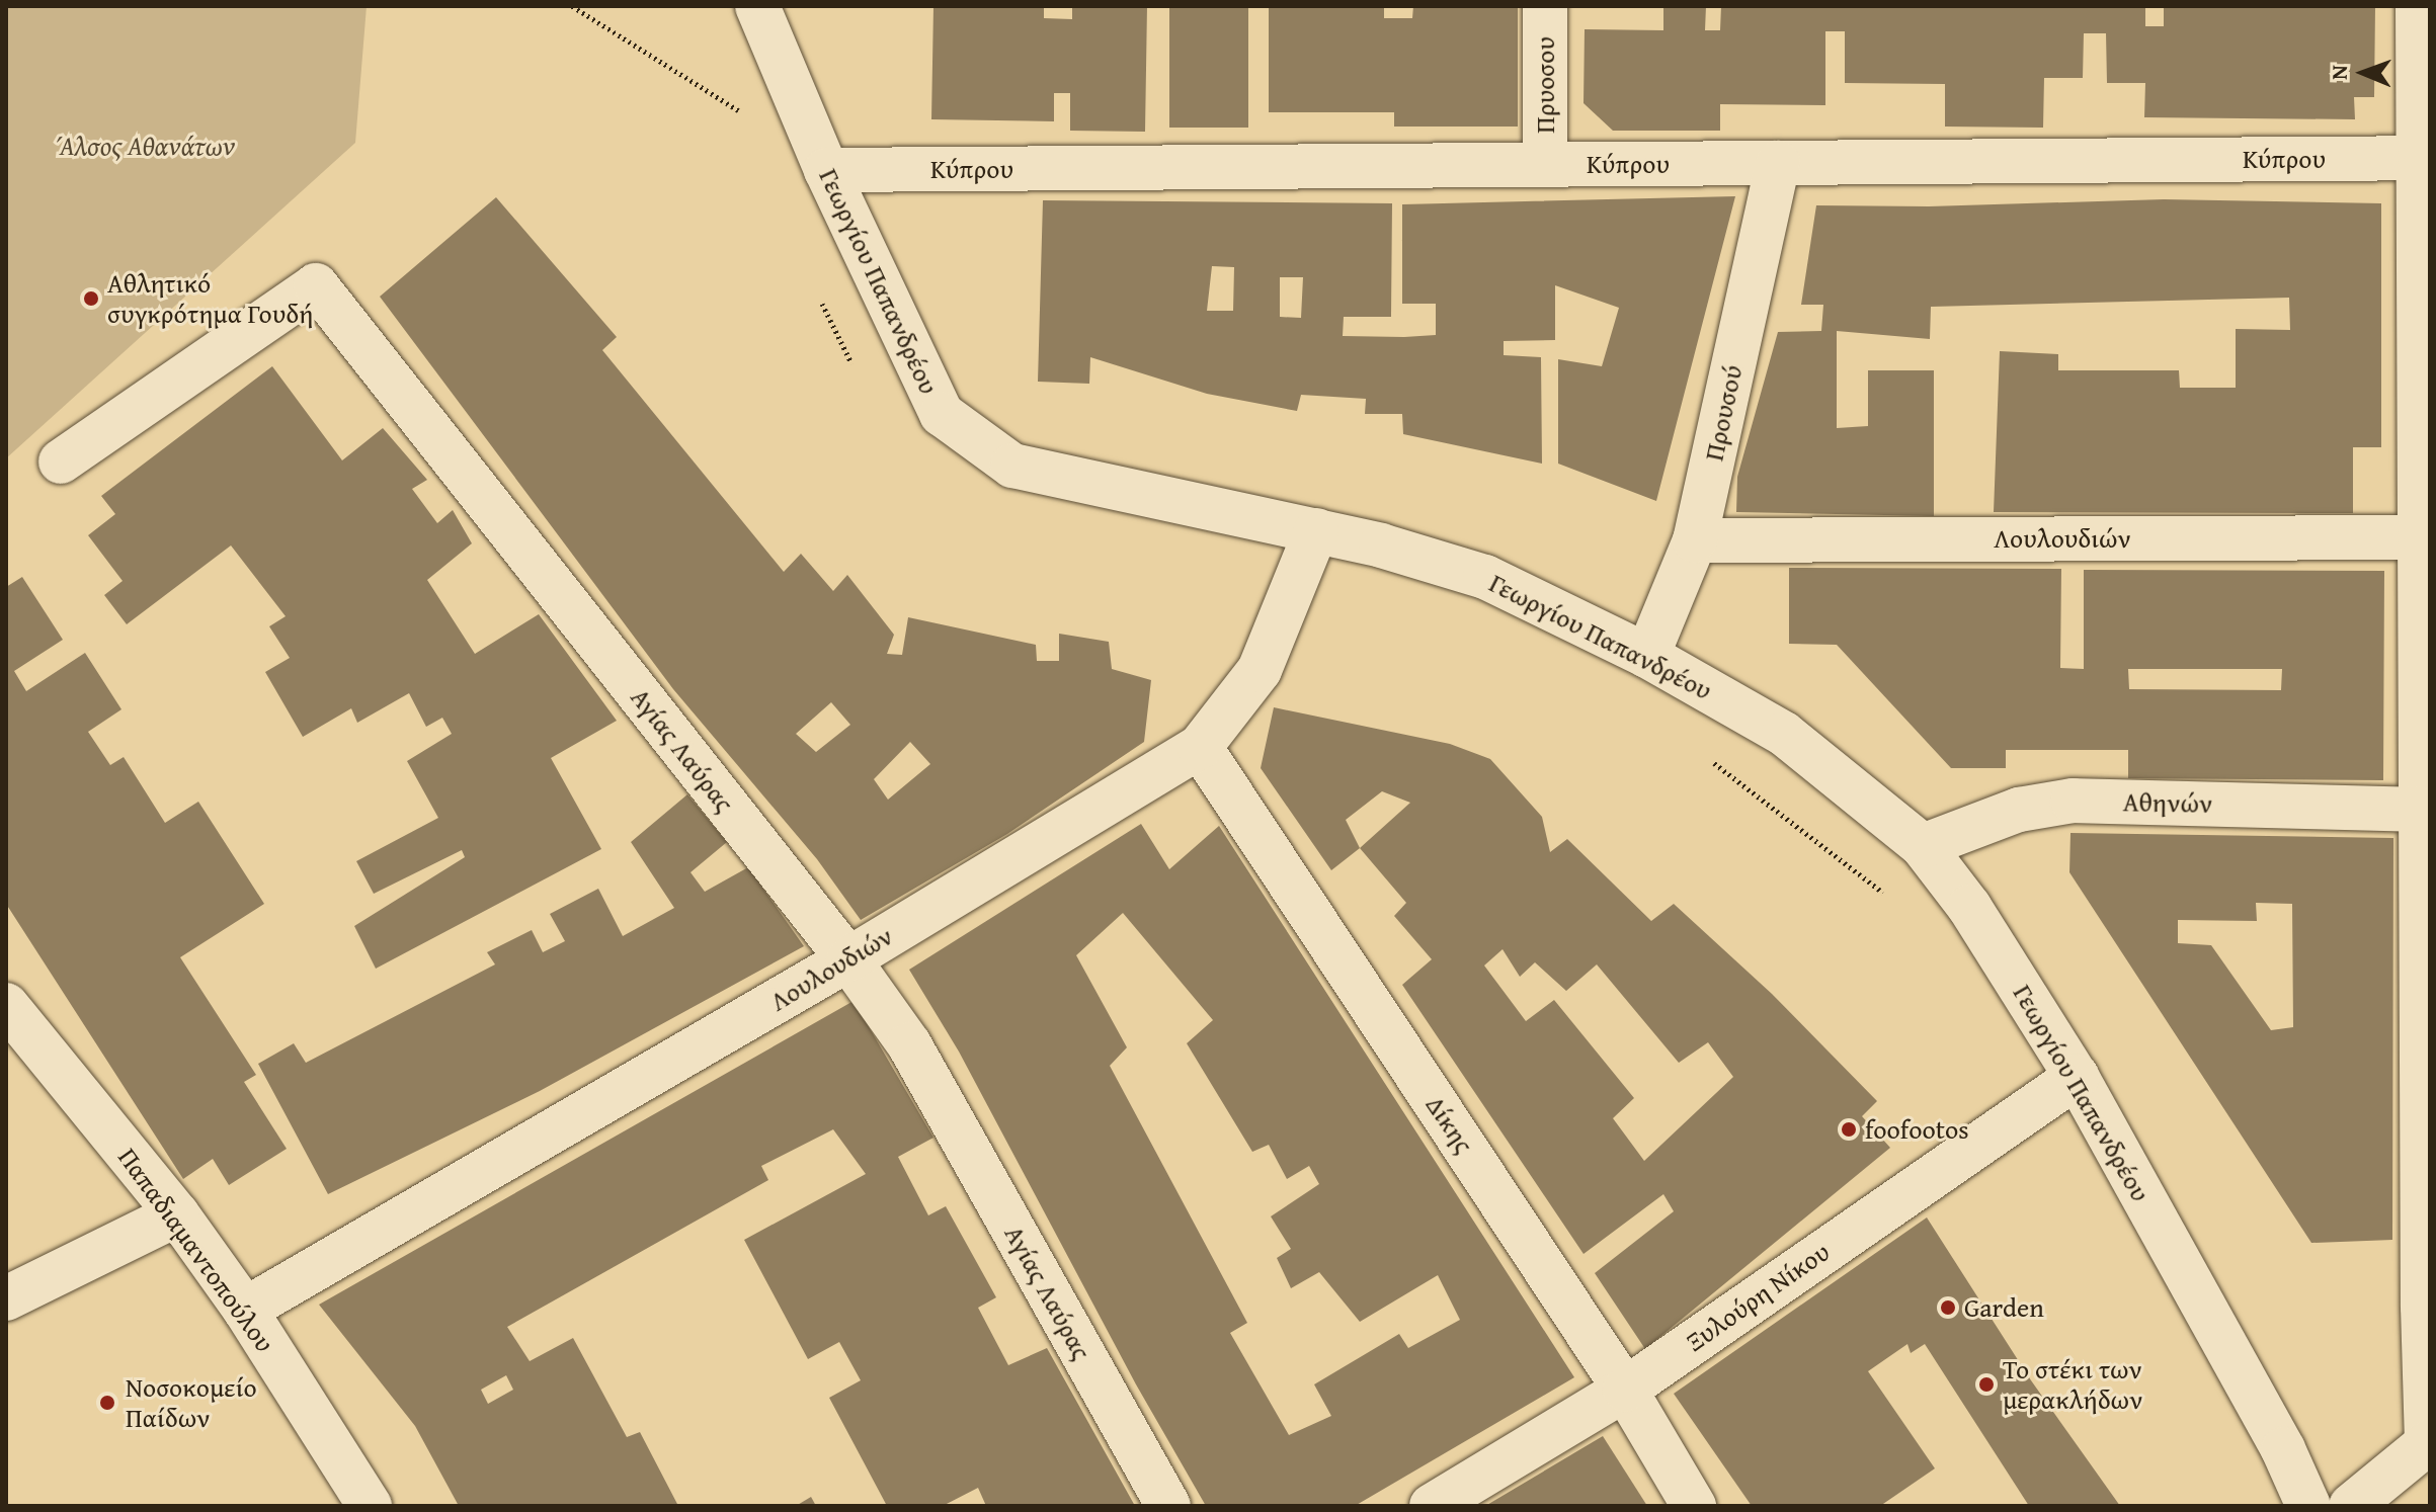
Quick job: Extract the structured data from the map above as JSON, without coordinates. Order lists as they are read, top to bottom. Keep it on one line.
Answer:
{"streets":{"street":["Πρυοσου","Κύπρου","Γεωργίου Παπανδρέου","Προυσού","Λουλουδιών","Αγίας Λαύρας","Αθηνών","Δίκης","Παπαδιαμαντοπούλου","Ξυλούρη Νίκου"]},"crossings":[["Πρυοσου","Κύπρου"],["Κύπρου","Γεωργίου Παπανδρέου"],["Κύπρου","Προυσού"],["Γεωργίου Παπανδρέου","Προυσού"],["Γεωργίου Παπανδρέου","Λουλουδιών"],["Γεωργίου Παπανδρέου","Αθηνών"],["Γεωργίου Παπανδρέου","Ξυλούρη Νίκου"],["Προυσού","Λουλουδιών"],["Λουλουδιών","Αγίας Λαύρας"],["Λουλουδιών","Δίκης"],["Λουλουδιών","Παπαδιαμαντοπούλου"],["Δίκης","Ξυλούρη Νίκου"]],"parks":["Άλσος Αθανάτων"],"places":["Αθλητικό συγκρότημα Γουδή","foofootos","Garden","Το στέκι των μερακλήδων","Νοσοκομείο Παίδων"],"north":"left"}
